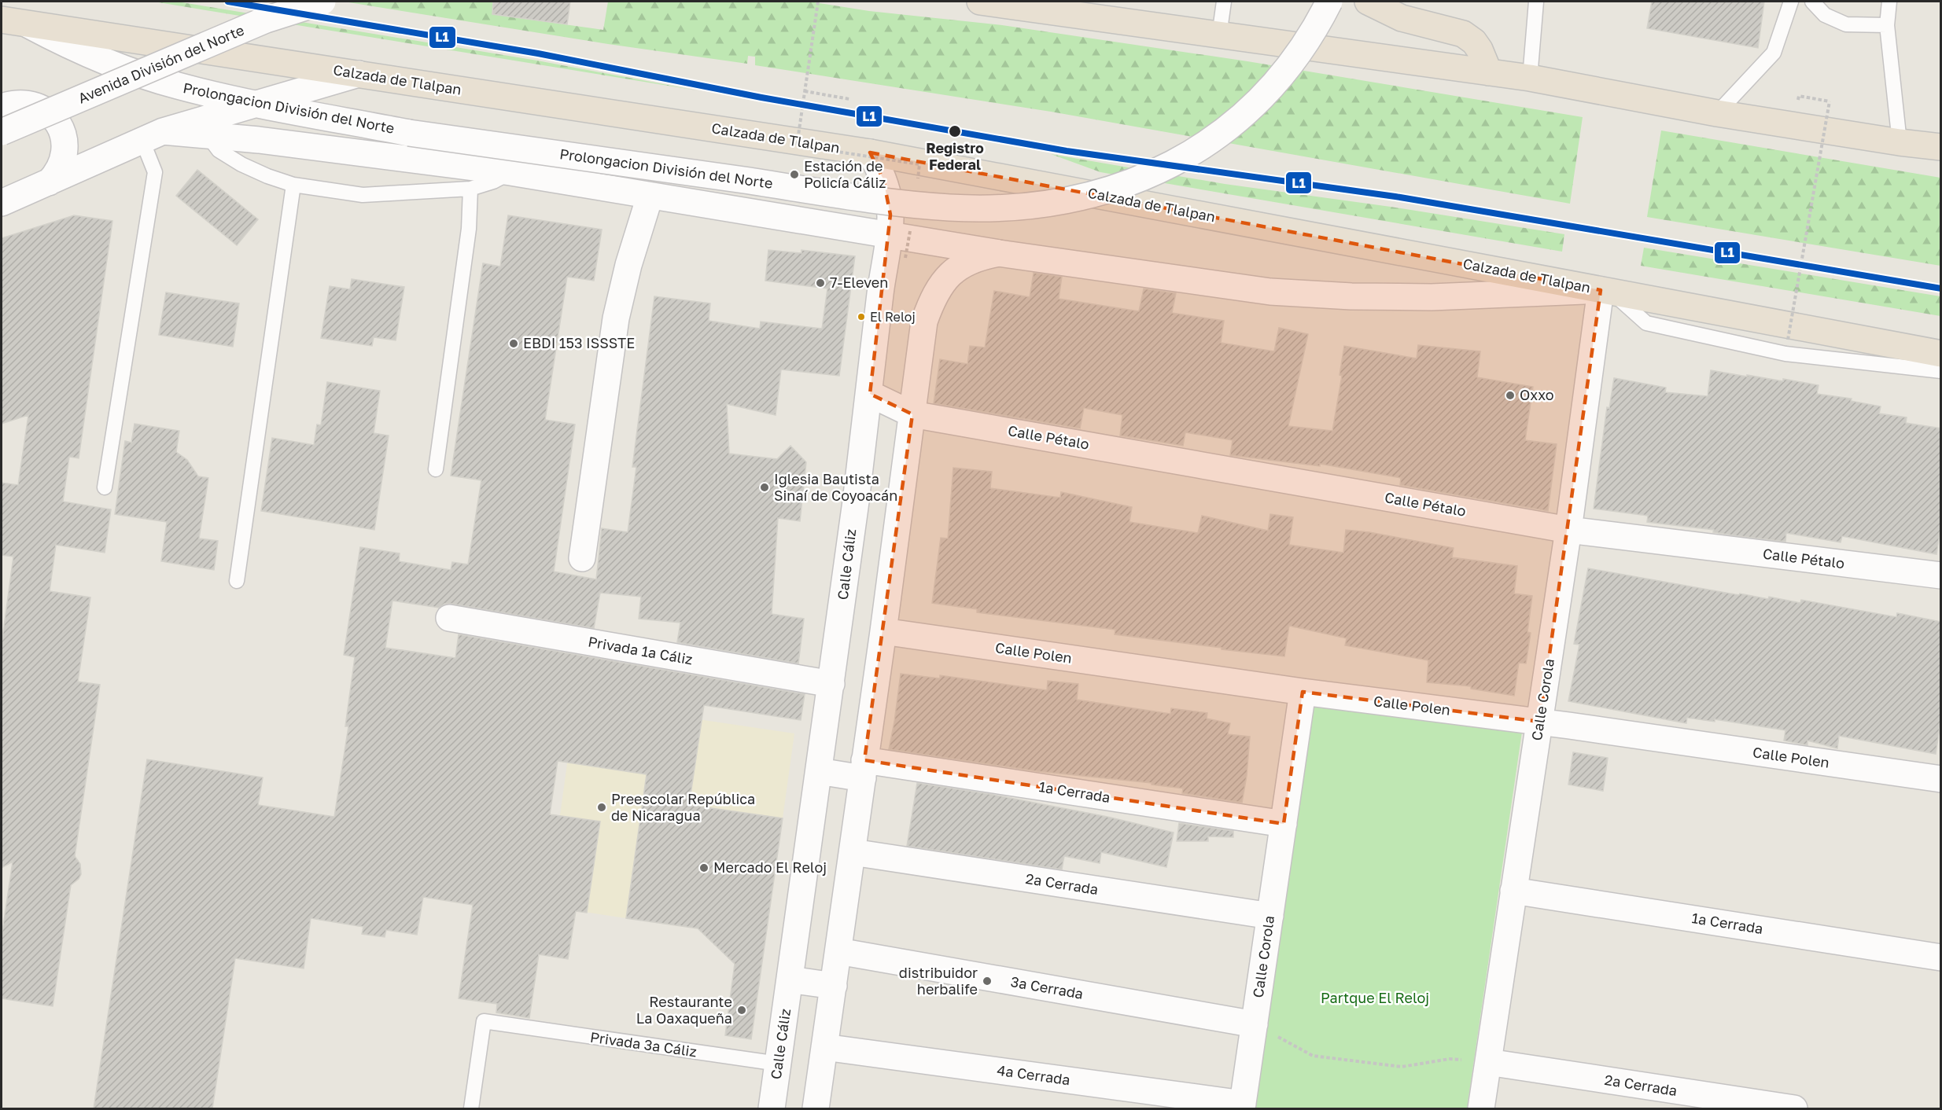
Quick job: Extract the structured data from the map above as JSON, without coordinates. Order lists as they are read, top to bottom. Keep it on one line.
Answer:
{"streets":{"highway":["Calzada de Tlalpan"],"street":["Avenida División del Norte","Prolongacion División del Norte","Calle Pétalo","Calle Cáliz","Privada 1ª Cáliz","Calle Polen","Calle Corola","1ª Cerrada","2ª Cerrada","3ª Cerrada","4ª Cerrada"],"lane":["Privada 3ª Cáliz"]},"crossings":[["Calzada de Tlalpan","Prolongacion División del Norte"],["Calzada de Tlalpan","Calle Cáliz"],["Calzada de Tlalpan","Calle Corola"],["Calle Pétalo","Calle Cáliz"],["Calle Pétalo","Calle Corola"],["Calle Cáliz","Privada 1ª Cáliz"],["Calle Cáliz","1ª Cerrada"],["Calle Cáliz","Privada 3ª Cáliz"],["Calle Polen","Calle Corola"],["Calle Corola","1ª Cerrada"],["Calle Corola","2ª Cerrada"],["Calle Corola","3ª Cerrada"],["Calle Corola","4ª Cerrada"]],"parks":["Partque El Reloj"],"places":["Registro Federal","Estación de Policía Cáliz","7-Eleven","El Reloj","EBDI 153 ISSSTE","Oxxo","Iglesia Bautista Sinaí de Coyoacán","Preescolar República de Nicaragua","Mercado El Reloj","distribuidor herbalife","Restaurante La Oaxaqueña"],"lines":["transit line L1"]}
